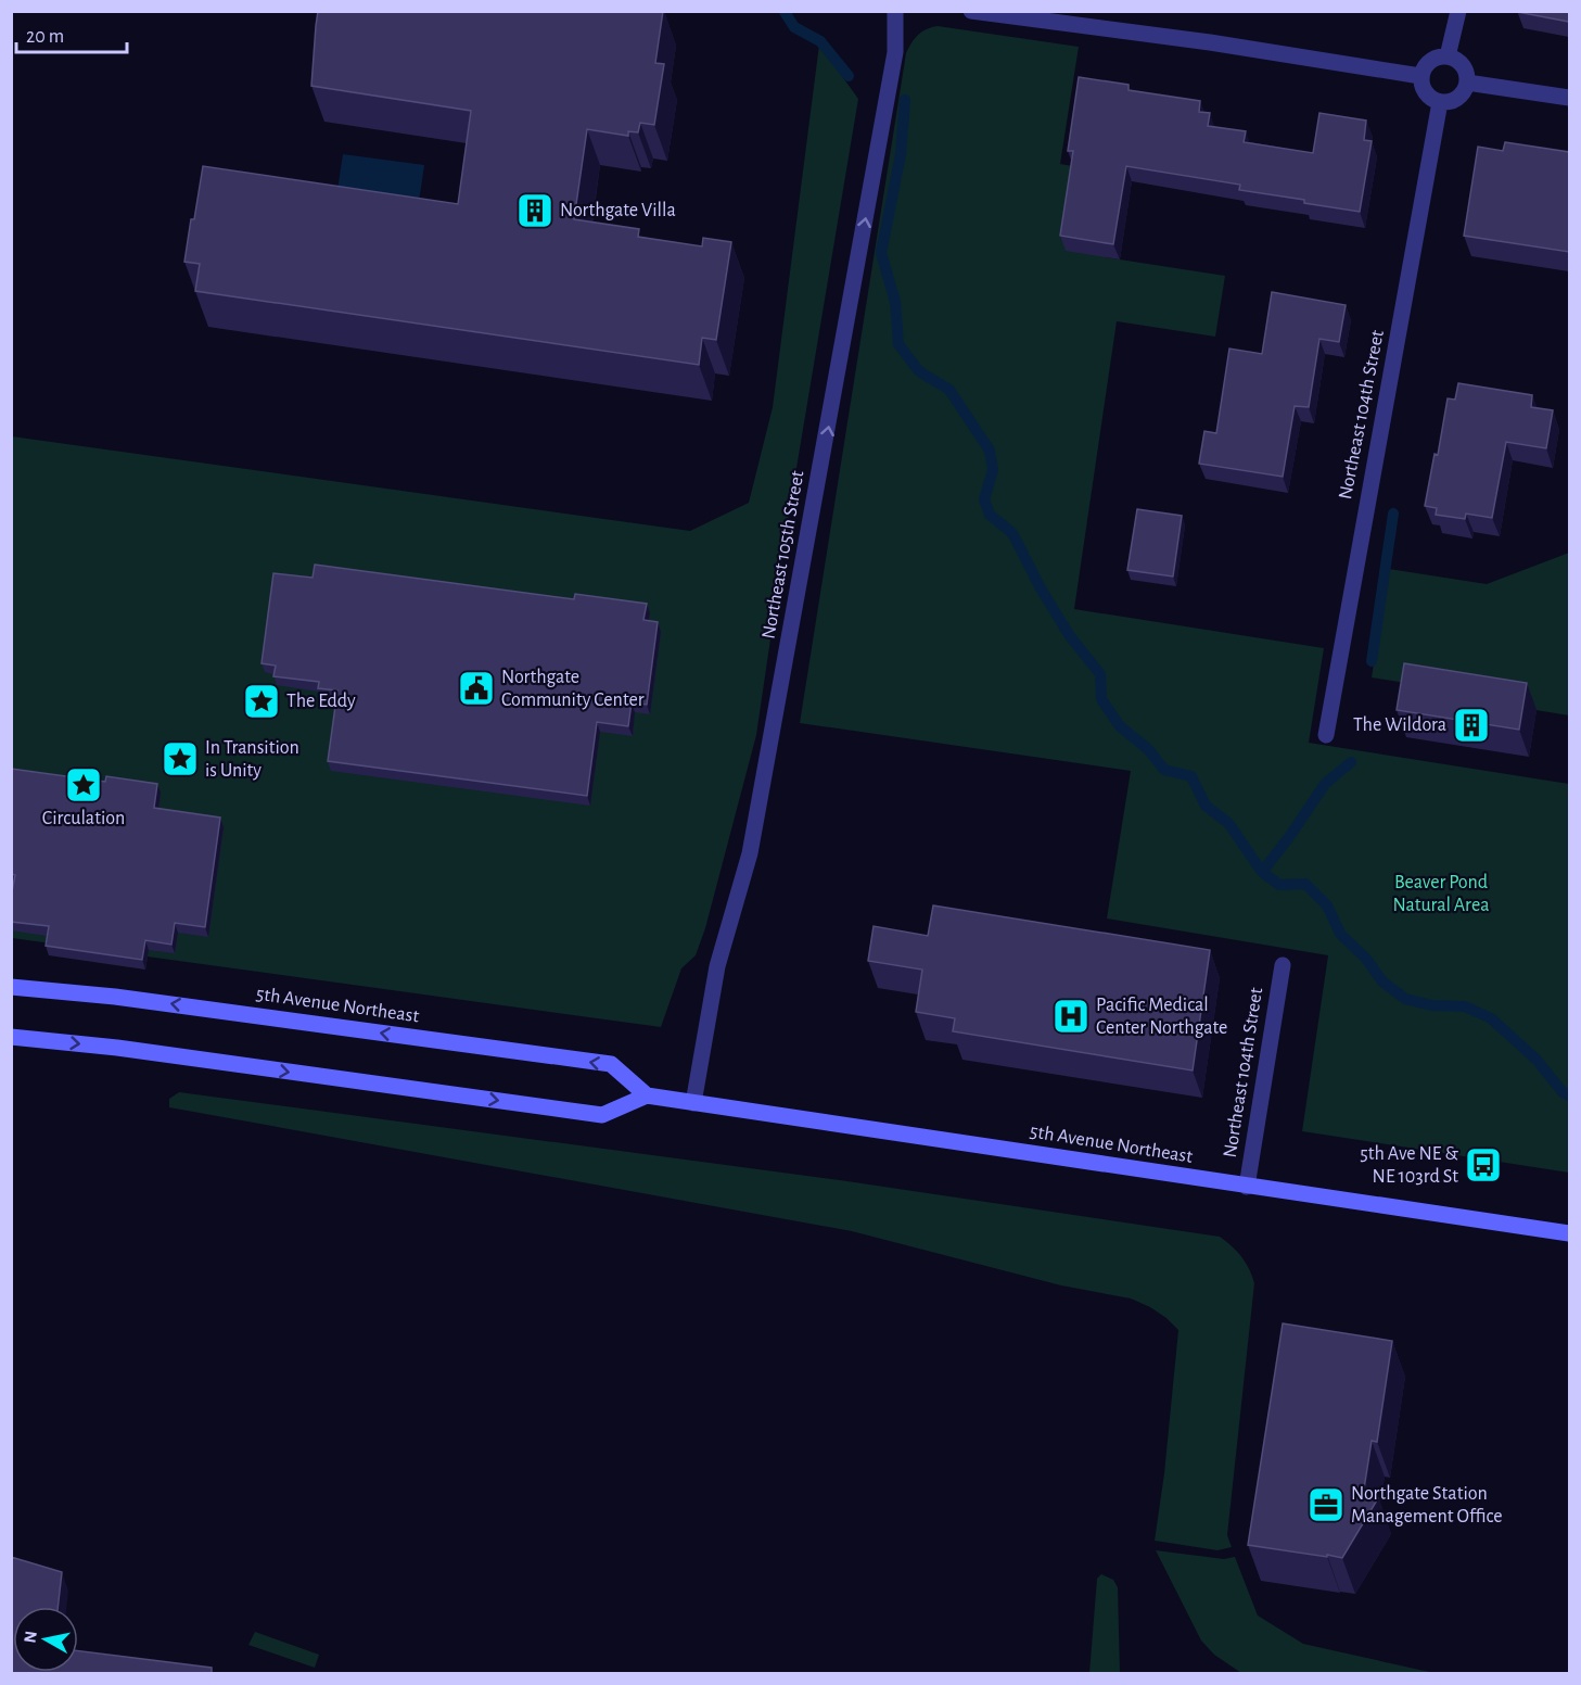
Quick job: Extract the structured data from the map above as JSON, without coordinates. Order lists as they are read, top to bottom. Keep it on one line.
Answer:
{"streets":{"main road":["5th Avenue Northeast"],"street":["Northeast 104th Street","Northeast 105th Street"]},"crossings":[["Northeast 104th Street","5th Avenue Northeast"],["Northeast 105th Street","5th Avenue Northeast"]],"one_way":["Northeast 105th Street"],"parks":["Beaver Pond Natural Area"],"places":{"building":["Northgate Villa","The Wildora"],"public building":["Northgate Community Center"],"place":["The Eddy","In Transition is Unity","Circulation"],"hospital":["Pacific Medical Center Northgate"],"bus stop":["5th Ave NE & NE 103rd St"],"office":["Northgate Station Management Office"]},"scale_bar":"20 m","north":"left"}
